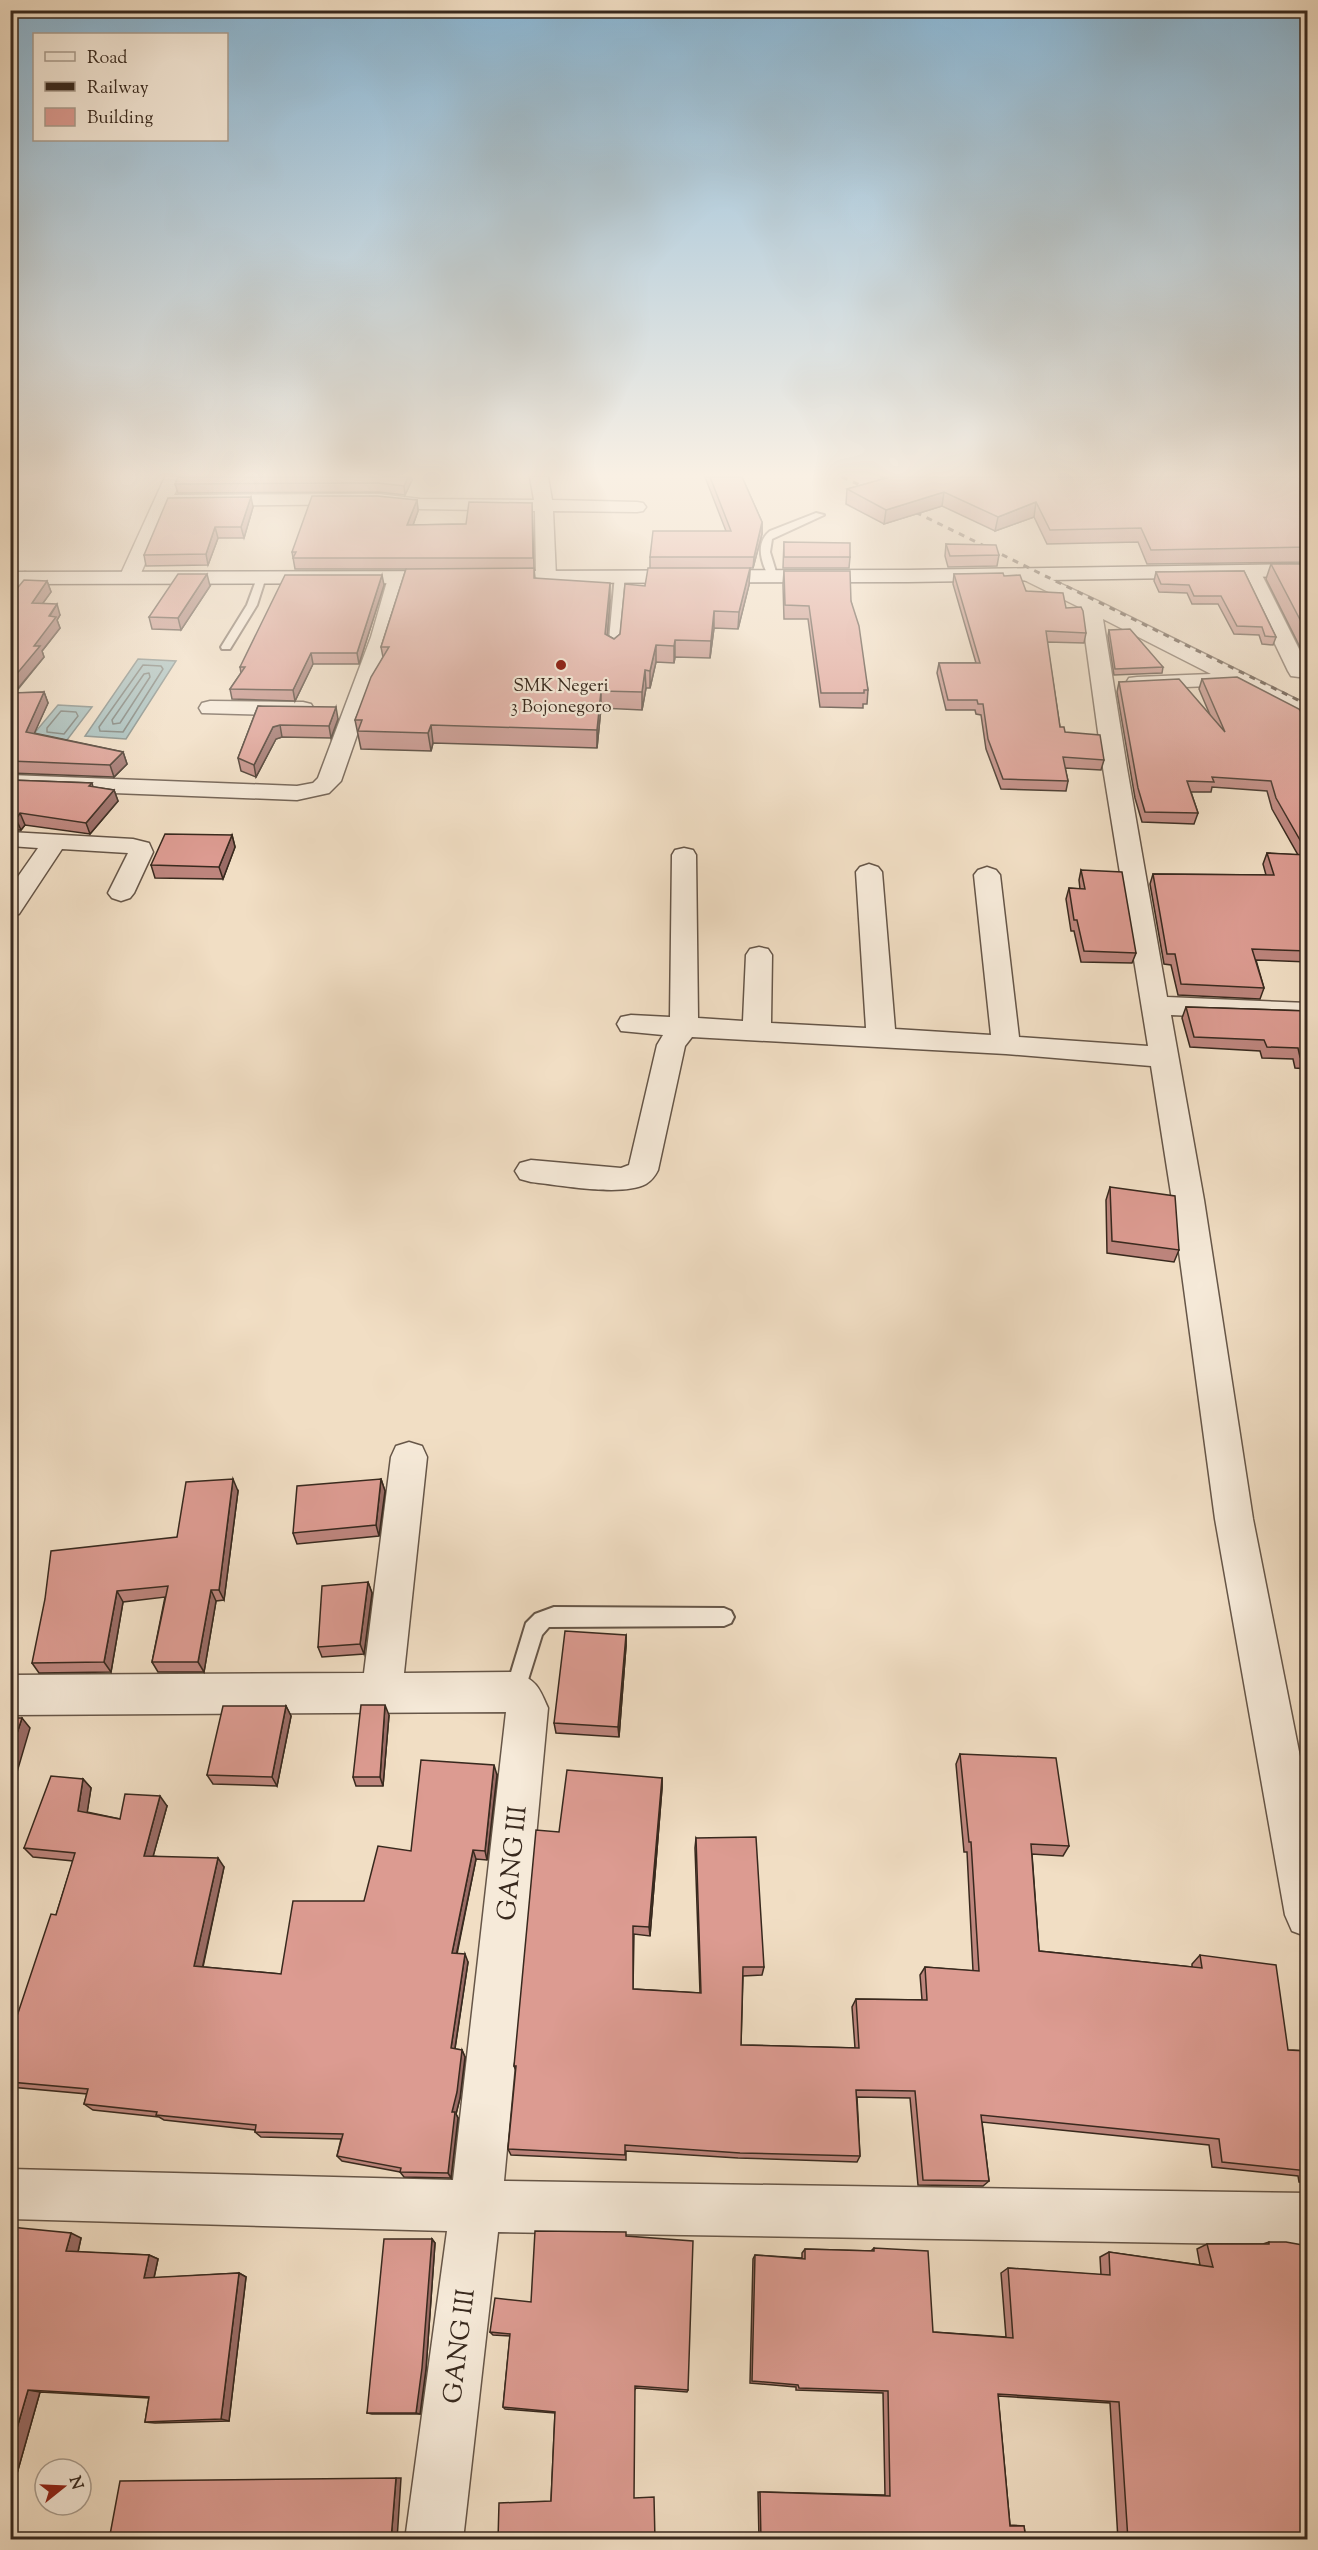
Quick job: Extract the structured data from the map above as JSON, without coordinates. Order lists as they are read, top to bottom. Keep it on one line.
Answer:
{"streets":{"street":["GANG III"]},"places":["SMK Negeri 3 Bojonegoro"],"legend":["Road","Railway","Building"],"north":"right"}
